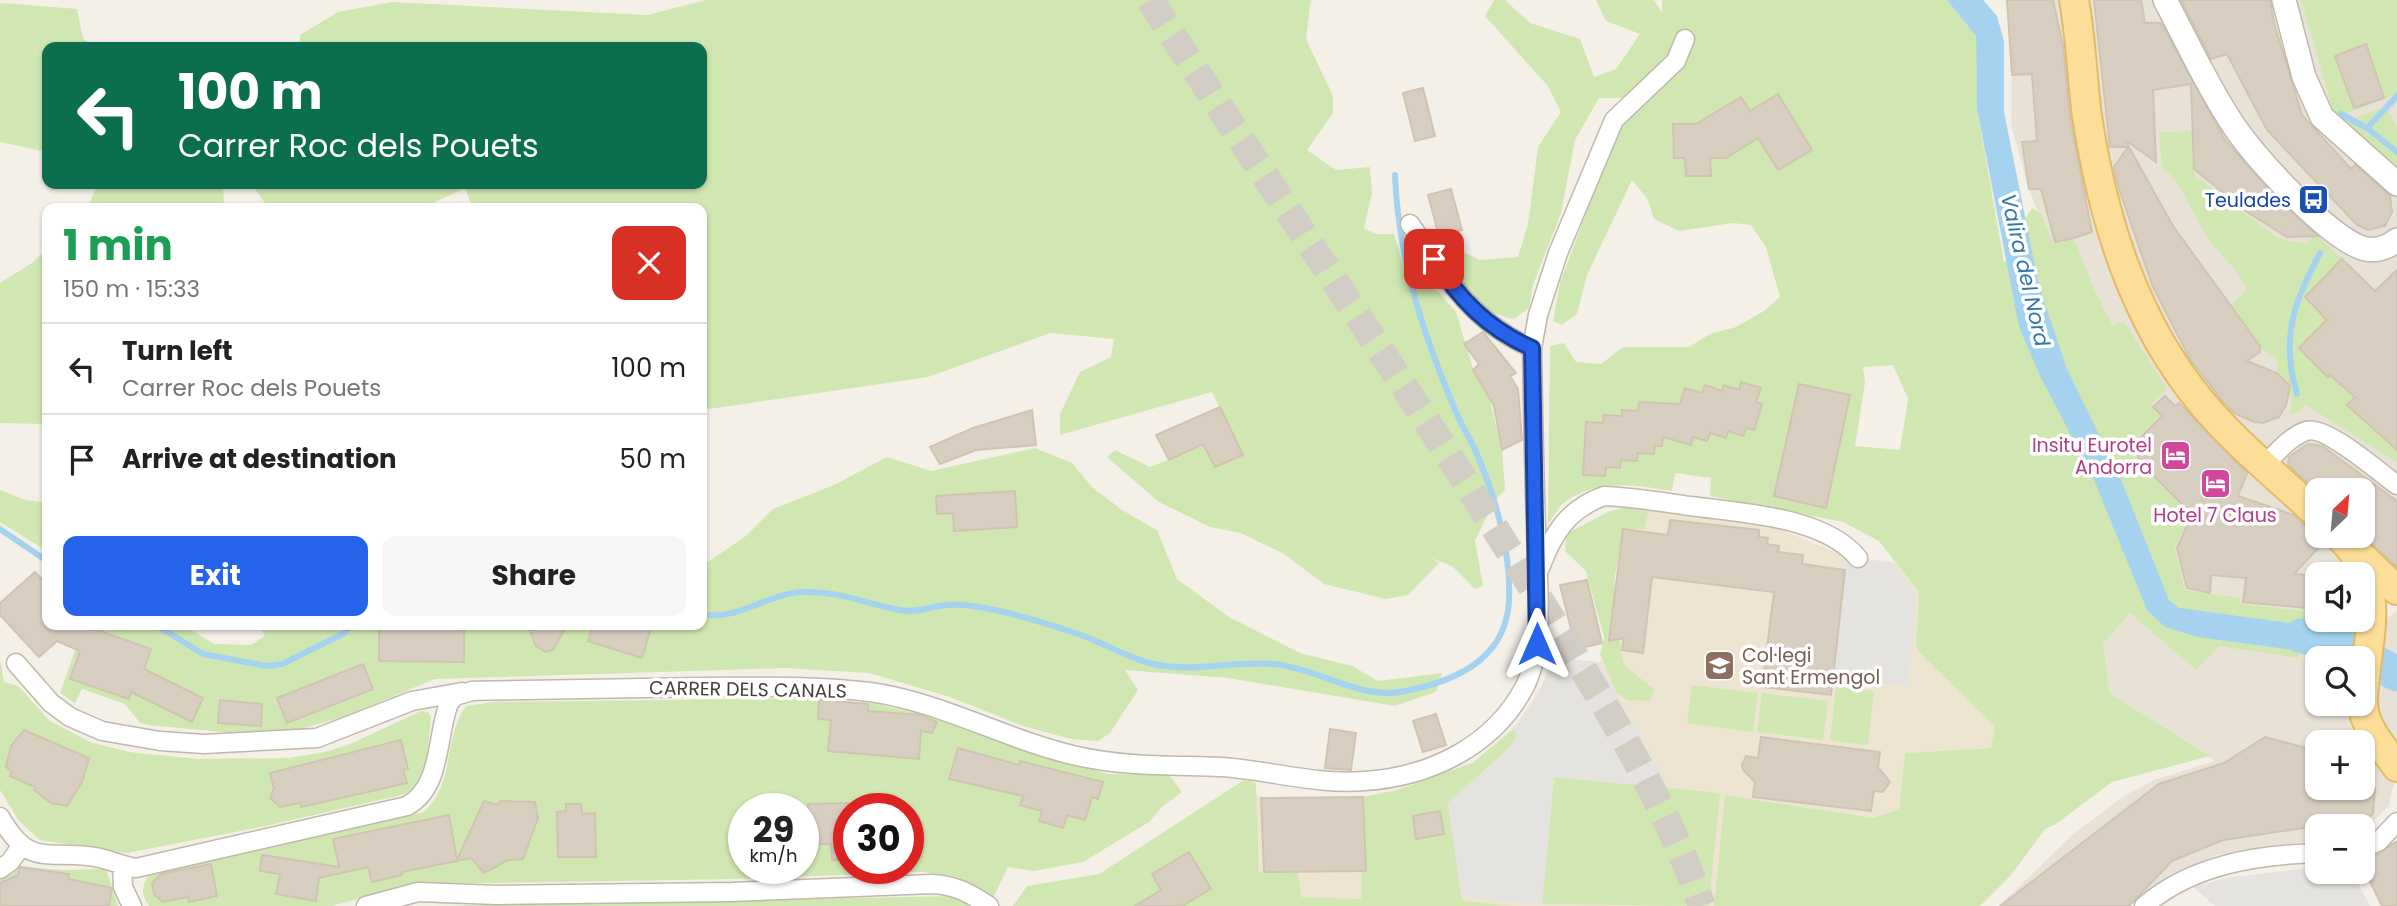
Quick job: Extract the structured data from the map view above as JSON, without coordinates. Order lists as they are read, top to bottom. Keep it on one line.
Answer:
{"streets":{"street":["CARRER DELS CANALS"]},"water":["Valira del Nord"],"places":{"bus stop":["Teulades"],"hotel":["Insitu Eurotel Andorra","Hotel 7 Claus"],"school or university":["Col·legi Sant Ermengol"]},"north":"top right","page":{"turn":["100 m","Carrer Roc dels Pouets"],"heading":["1 min","150 m · 15:33"],"list":[{"name":"Turn left","note":"Carrer Roc dels Pouets","value":"100 m"},{"name":"Arrive at destination","value":"50 m"}],"map_buttons":["+","−"],"buttons":["Exit","Share"],"speed":"29 km/h","limit":"30"}}
